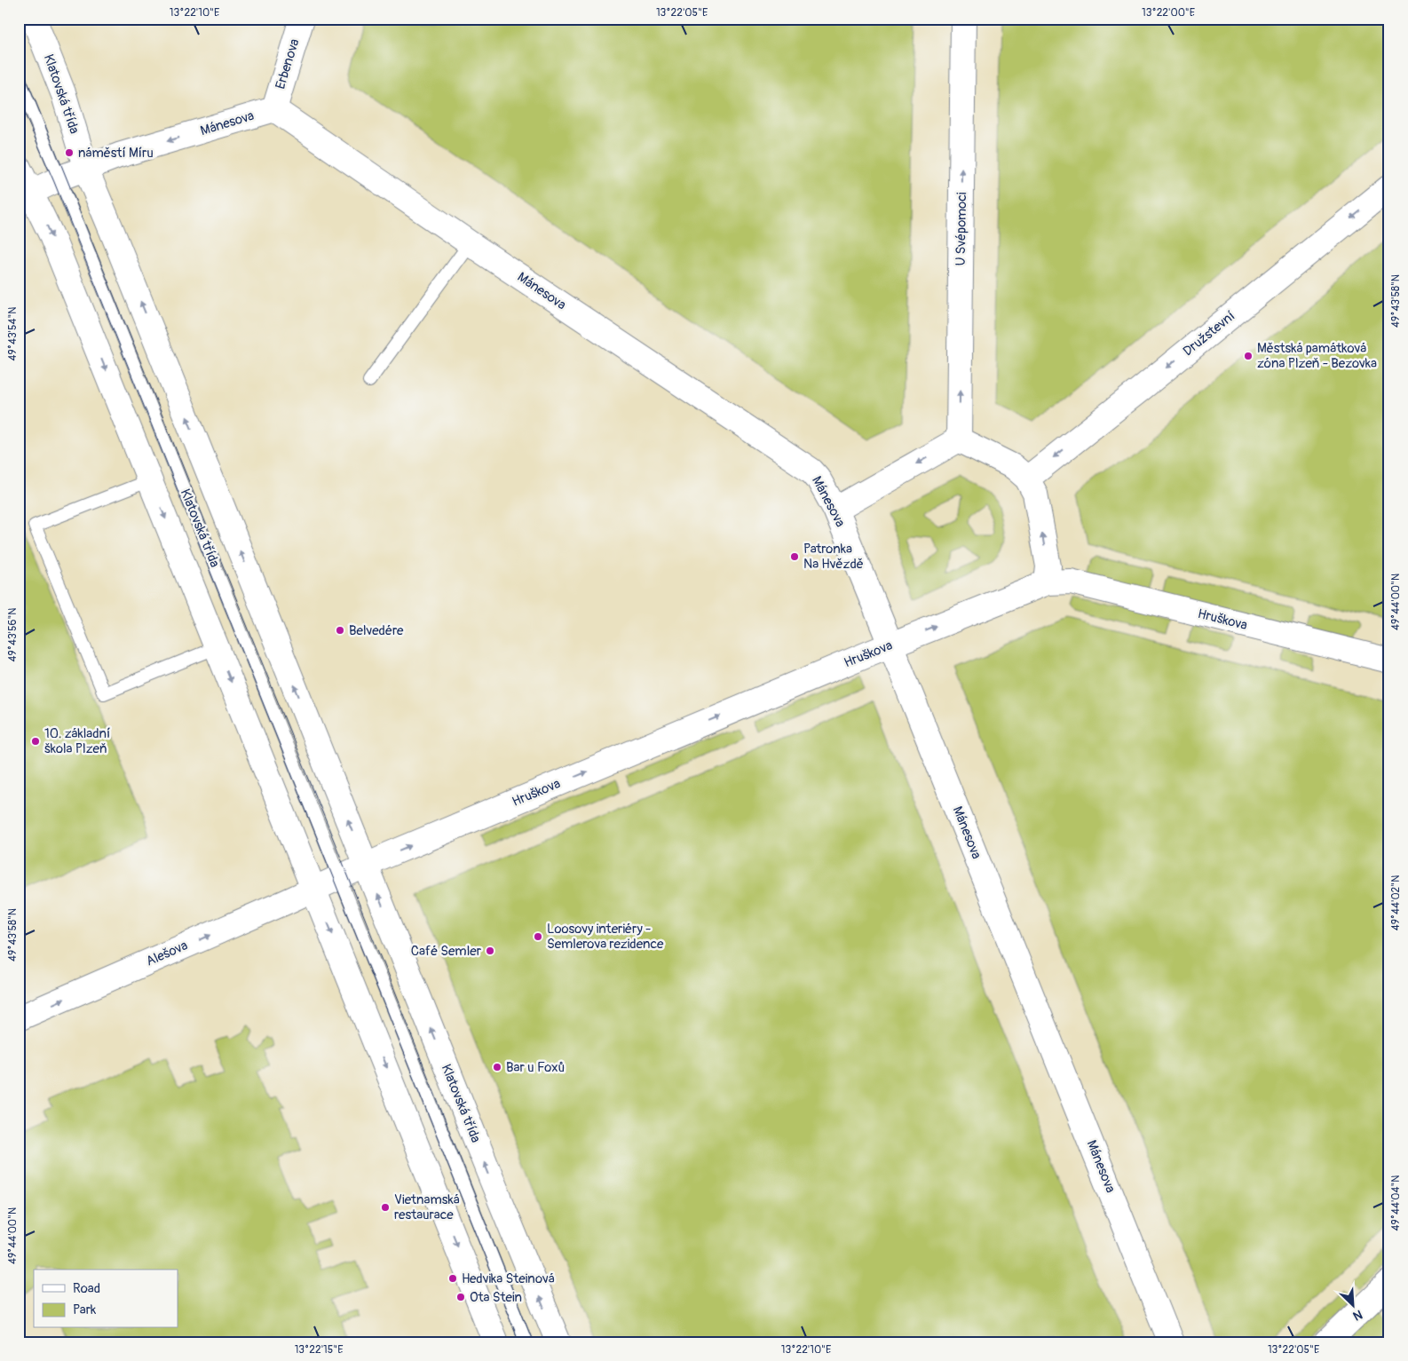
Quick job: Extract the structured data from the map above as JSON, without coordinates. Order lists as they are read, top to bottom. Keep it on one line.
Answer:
{"streets":{"street":["Erbenova","Klatovská třída","Mánesova","U Svépomoci","Družstevní","Hruškova","Alešova"]},"crossings":[["Erbenova","Mánesova"],["Klatovská třída","Mánesova"],["Klatovská třída","Hruškova"],["Mánesova","Hruškova"]],"one_way":["U Svépomoci","Družstevní","Hruškova","Alešova"],"places":["náměstí Míru","Městská památková zóna Plzeň - Bezovka","Patronka Na Hvězdě","Belvedére","10. základní škola Plzeň","Loosovy interiéry - Semlerova rezidence","Café Semler","Bar u Foxů","Vietnamská restaurace","Hedvika Steinová","Ota Stein"],"legend":["Road","Park"],"north":"bottom right","coordinates":["13°22'10\"E","13°22'05\"E","13°22'00\"E","49°43'58\"N","49°43'54\"N","49°44'00\"N","49°43'56\"N","49°44'02\"N","49°44'04\"N","13°22'15\"E"]}
